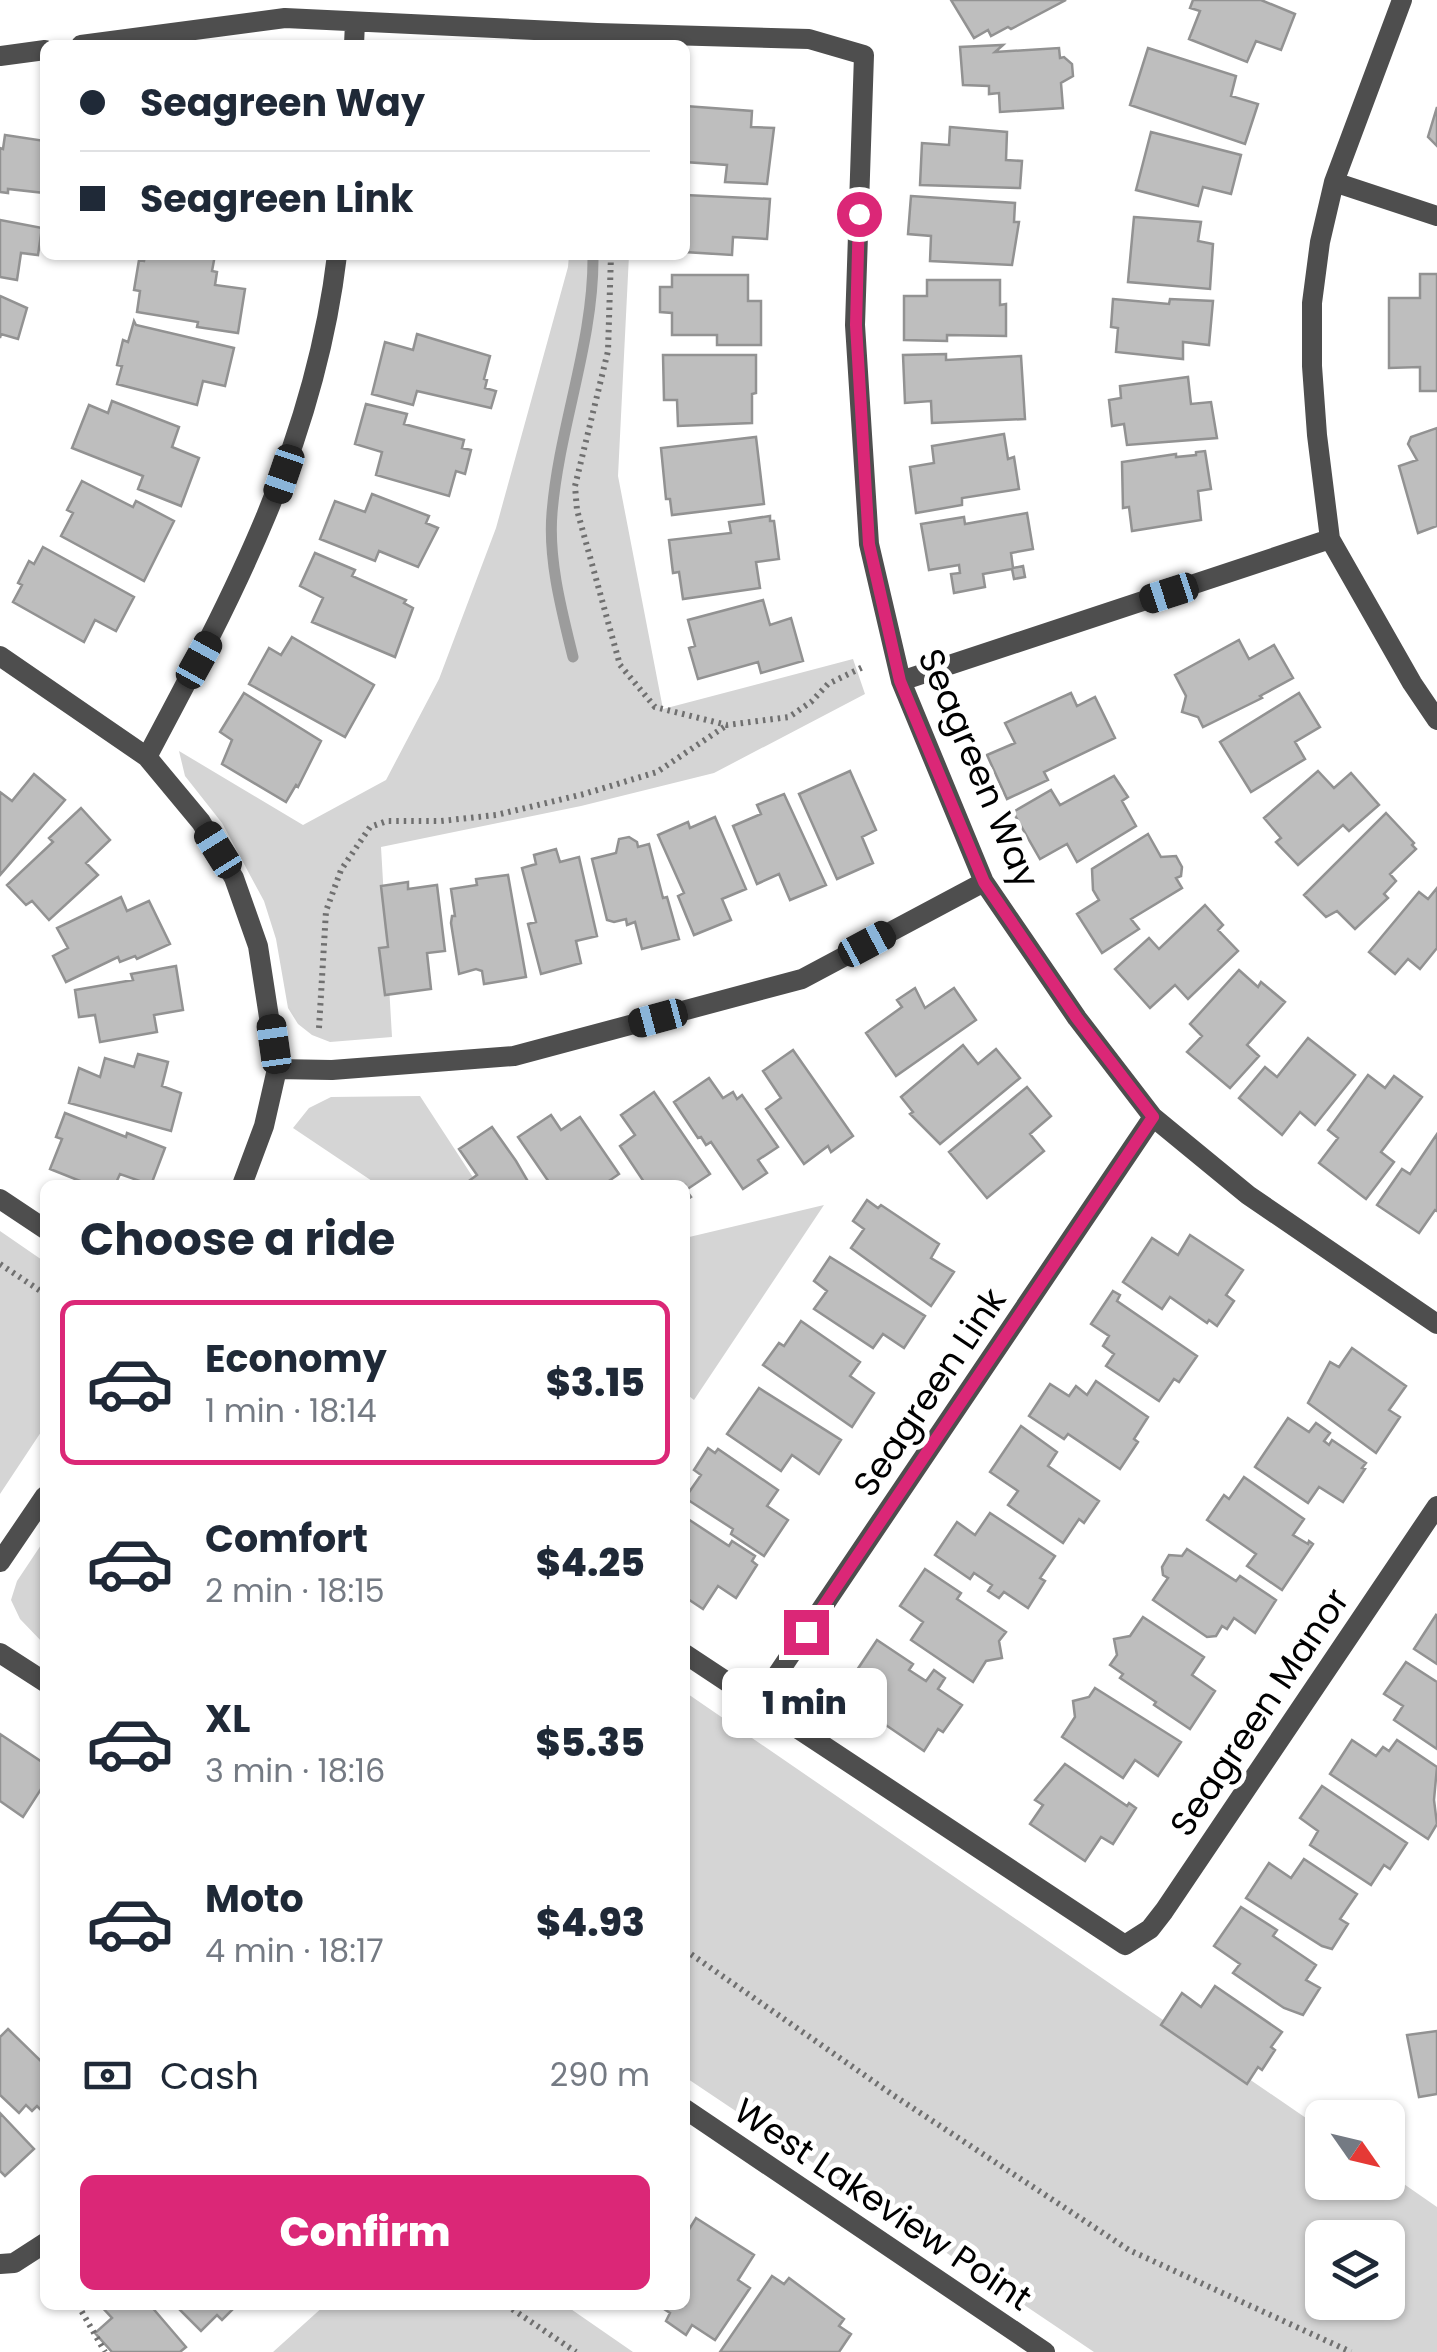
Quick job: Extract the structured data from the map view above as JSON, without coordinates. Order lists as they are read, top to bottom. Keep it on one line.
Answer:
{"streets":{"street":["Seagreen Way","Seagreen Link","Seagreen Manor","West Lakeview Point"]},"crossings":[["Seagreen Way","Seagreen Link"],["Seagreen Link","Seagreen Manor"]],"north":"bottom right","page":{"banner":["Seagreen Way","Seagreen Link"],"heading":"Choose a ride","list":[{"name":"Economy","note":"1 min · 18:14","value":"$3.15"},{"name":"Comfort","note":"2 min · 18:15","value":"$4.25"},{"name":"XL","note":"3 min · 18:16","value":"$5.35"},{"name":"Moto","note":"4 min · 18:17","value":"$4.93"}],"bubble":"1 min","pay":["Cash","290 m"],"buttons":"Confirm"}}
